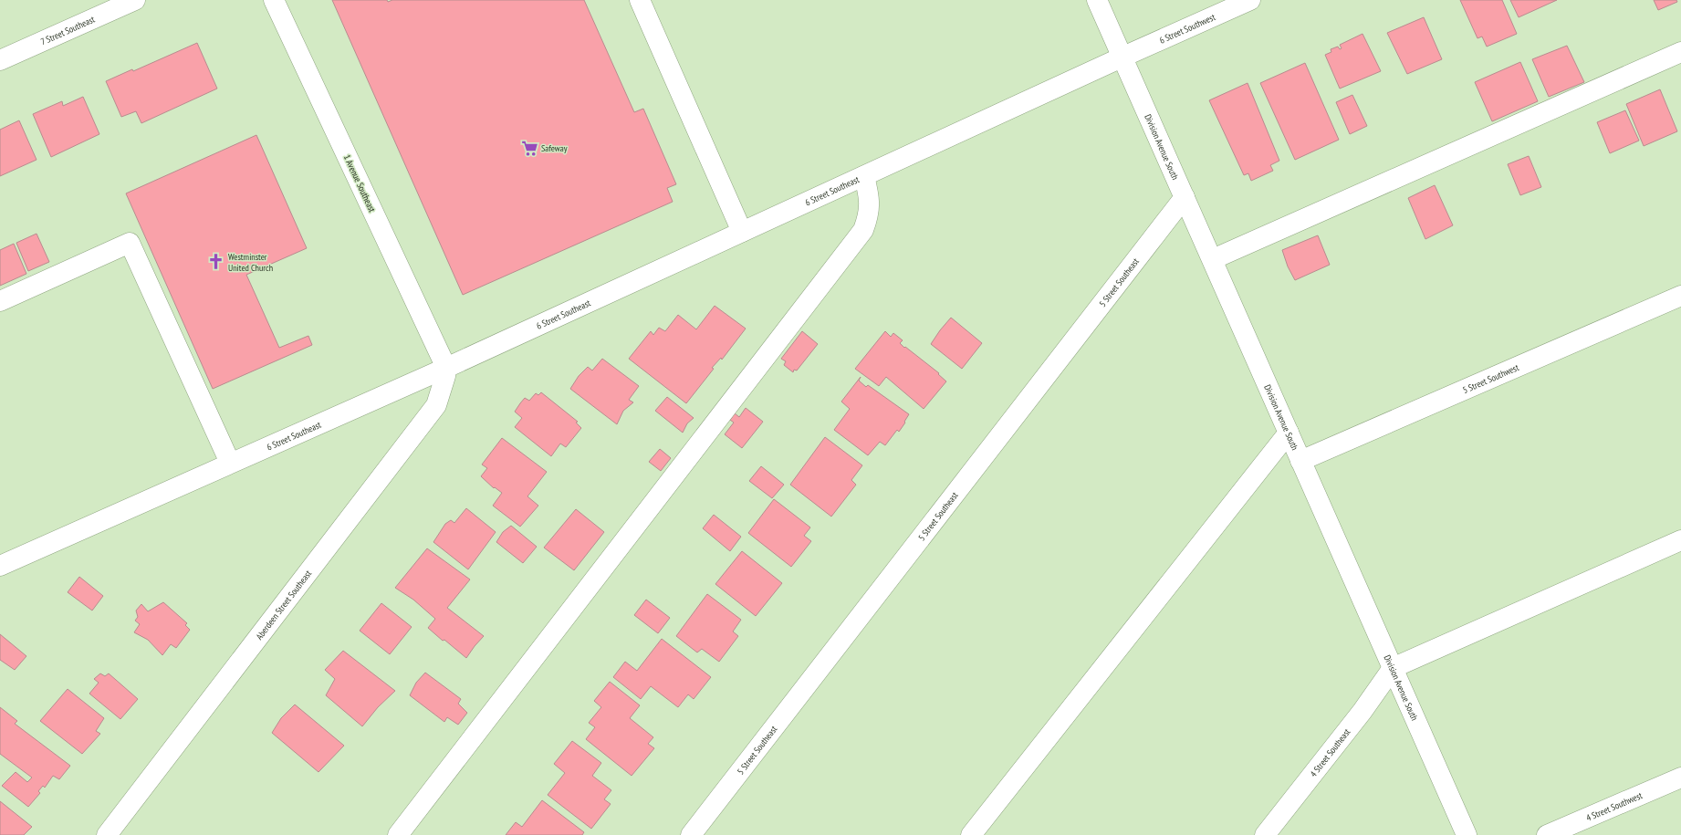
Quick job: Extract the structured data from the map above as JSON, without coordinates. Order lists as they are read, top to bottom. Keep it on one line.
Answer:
{"streets":{"street":["6 Street Southwest","7 Street Southeast","Division Avenue South","1 Avenue Southeast","6 Street Southeast","5 Street Southeast","5 Street Southwest","Aberdeen Street Southeast","4 Street Southeast","4 Street Southwest"]},"crossings":[["6 Street Southwest","Division Avenue South"],["6 Street Southwest","6 Street Southeast"],["Division Avenue South","6 Street Southeast"],["Division Avenue South","5 Street Southeast"],["Division Avenue South","5 Street Southwest"],["Division Avenue South","4 Street Southeast"],["1 Avenue Southeast","6 Street Southeast"],["1 Avenue Southeast","Aberdeen Street Southeast"],["6 Street Southeast","Aberdeen Street Southeast"]],"places":{"supermarket":["Safeway"],"church":["Westminster United Church"]}}
